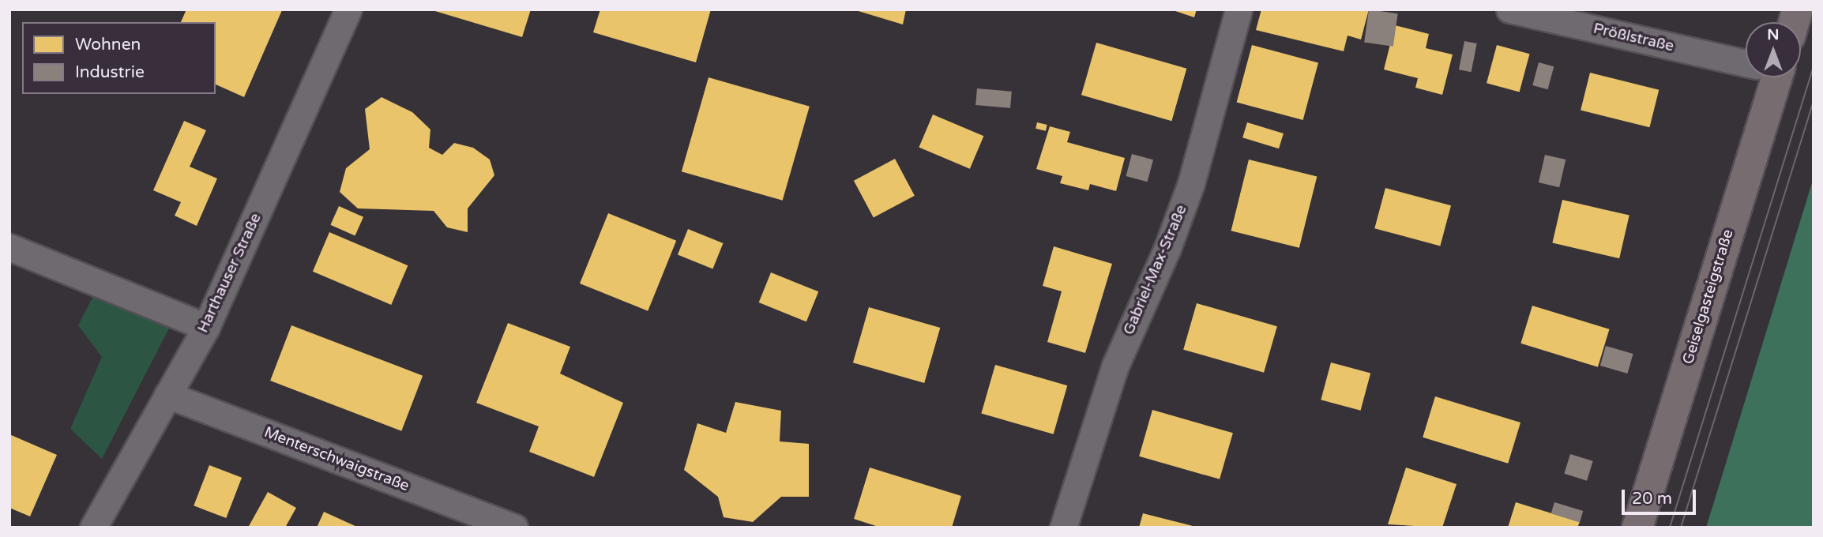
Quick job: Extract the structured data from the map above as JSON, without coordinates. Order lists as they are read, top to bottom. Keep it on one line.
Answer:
{"streets":{"main road":["Geiselgasteigstraße"],"street":["Prößlstraße","Gabriel-Max-Straße","Harthauser Straße","Menterschwaigstraße"]},"crossings":[["Harthauser Straße","Menterschwaigstraße"]],"legend":["Wohnen","Industrie"],"scale_bar":"20 m","north":"top"}
